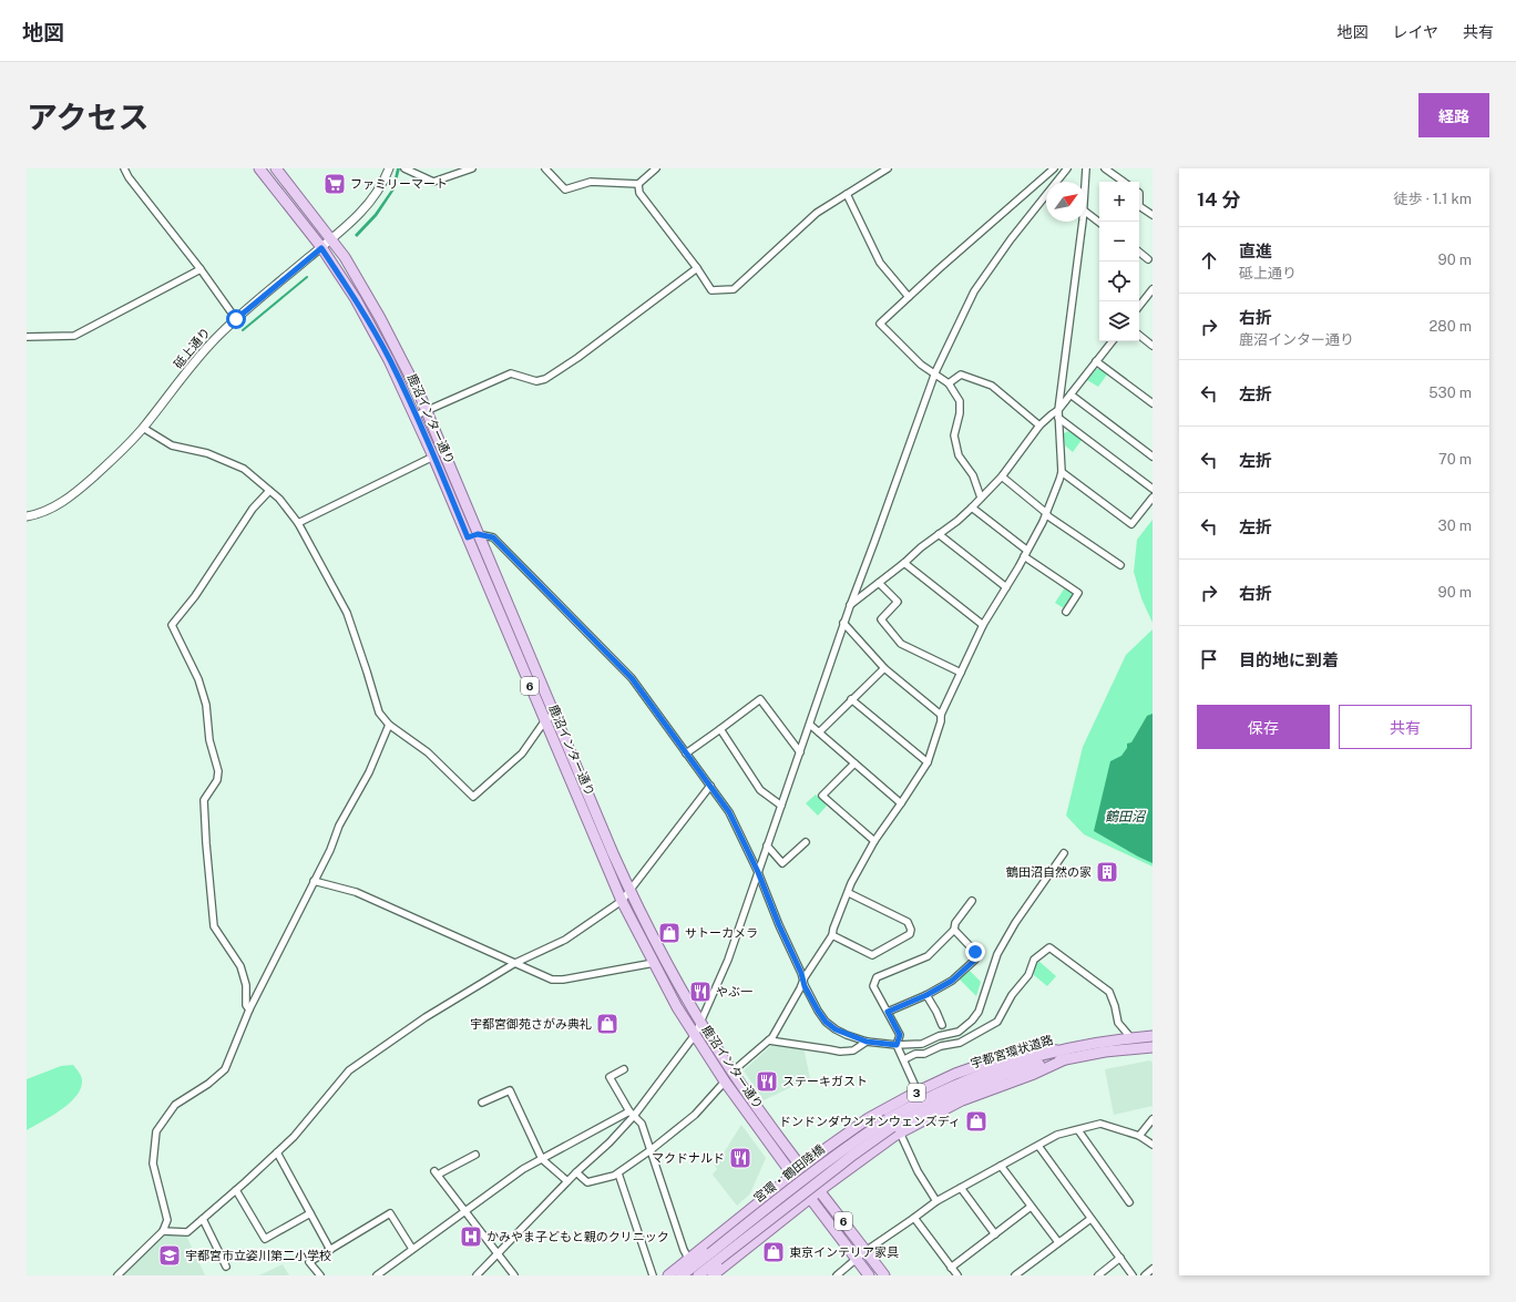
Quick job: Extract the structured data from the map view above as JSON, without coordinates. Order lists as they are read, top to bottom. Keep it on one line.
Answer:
{"streets":{"main road":["鹿沼インター通り","6","宇都宮環状道路","3","宮環・鶴田陸橋"],"street":["砥上通り"]},"crossings":[["砥上通り","鹿沼インター通り"],["鹿沼インター通り","3"],["宇都宮環状道路","3"],["宇都宮環状道路","宮環・鶴田陸橋"],["3","宮環・鶴田陸橋"]],"water":["鶴田沼"],"places":{"supermarket":["ファミリーマート"],"building":["鶴田沼自然の家"],"shop":["サトーカメラ","宇都宮御苑さがみ典礼","ドンドンダウンオンウェンズディ","東京インテリア家具"],"restaurant":["やぶ一","ステーキガスト","マクドナルド"],"hospital":["かみやま子どもと親のクリニック"],"school or university":["宇都宮市立姿川第二小学校"]},"north":"top right","page":{"header":"地図","nav":["地図","レイヤ","共有"],"title":"アクセス","buttons":["経路",["保存","共有"]],"heading":["14 分","徒歩 · 1.1 km"],"map_buttons":["+","−"],"list":[["直進","砥上通り","90 m"],["右折","鹿沼インター通り","280 m"],["左折","530 m"],["左折","70 m"],["左折","30 m"],["右折","90 m"],"目的地に到着"]}}
